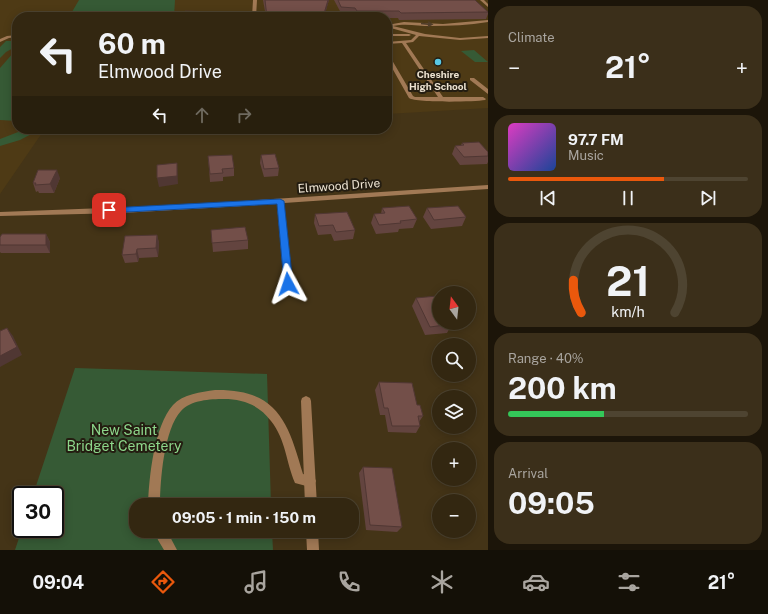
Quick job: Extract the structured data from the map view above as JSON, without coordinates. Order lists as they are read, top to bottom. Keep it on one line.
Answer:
{"streets":{"street":["Elmwood Drive"]},"parks":["New Saint Bridget Cemetery"],"places":["Cheshire High School"],"north":"top","page":{"tile":["Climate",["Range · 40%","200 km"],["Arrival","09:05"]],"turn":["60 m","Elmwood Drive"],"heat":["−","21°","+"],"song":["97.7 FM","Music"],"map_buttons":["+","−"],"limit":"30","trip":"09:05 · 1 min · 150 m","tabs":["09:04","21°"],"gauge":["21","km/h"]}}
